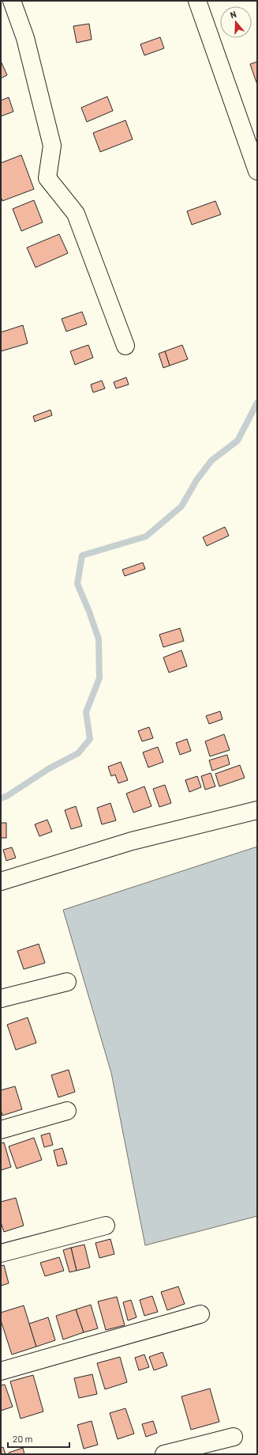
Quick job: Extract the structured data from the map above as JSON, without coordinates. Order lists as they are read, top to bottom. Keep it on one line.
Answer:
{"scale_bar":"20 m","north":"top"}
